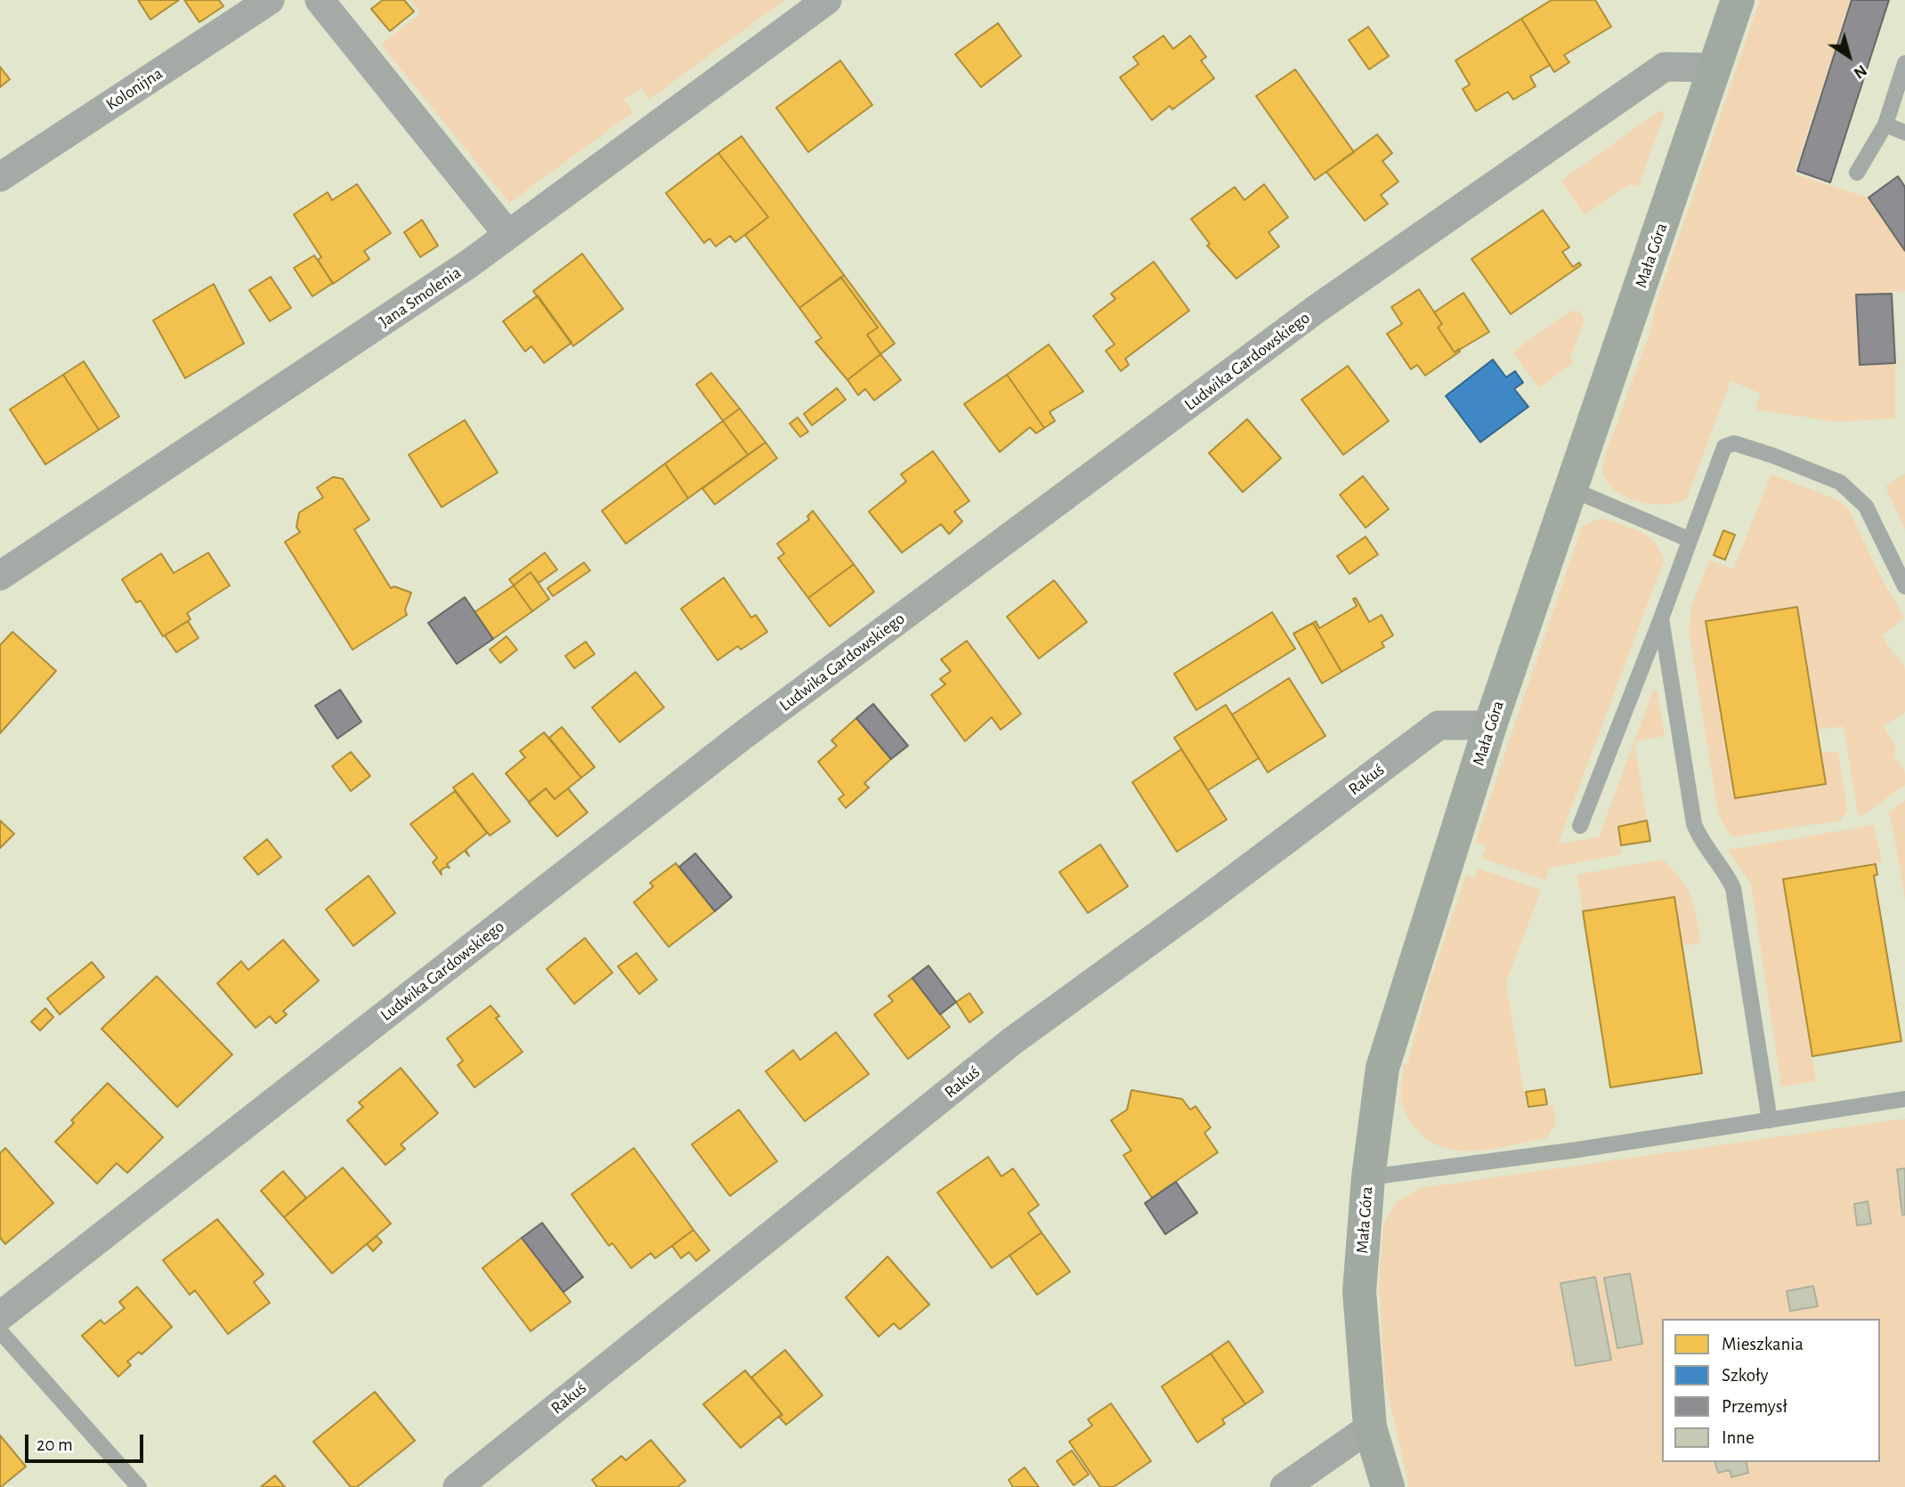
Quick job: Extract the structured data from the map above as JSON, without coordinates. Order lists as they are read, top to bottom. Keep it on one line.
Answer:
{"streets":{"street":["Kolonijna","Mała Góra","Jana Smolenia","Ludwika Gardowskiego","Rakuś"]},"crossings":[["Mała Góra","Ludwika Gardowskiego"],["Mała Góra","Rakuś"]],"legend":["Mieszkania","Szkoły","Przemysł","Inne"],"scale_bar":"20 m","north":"bottom right"}
